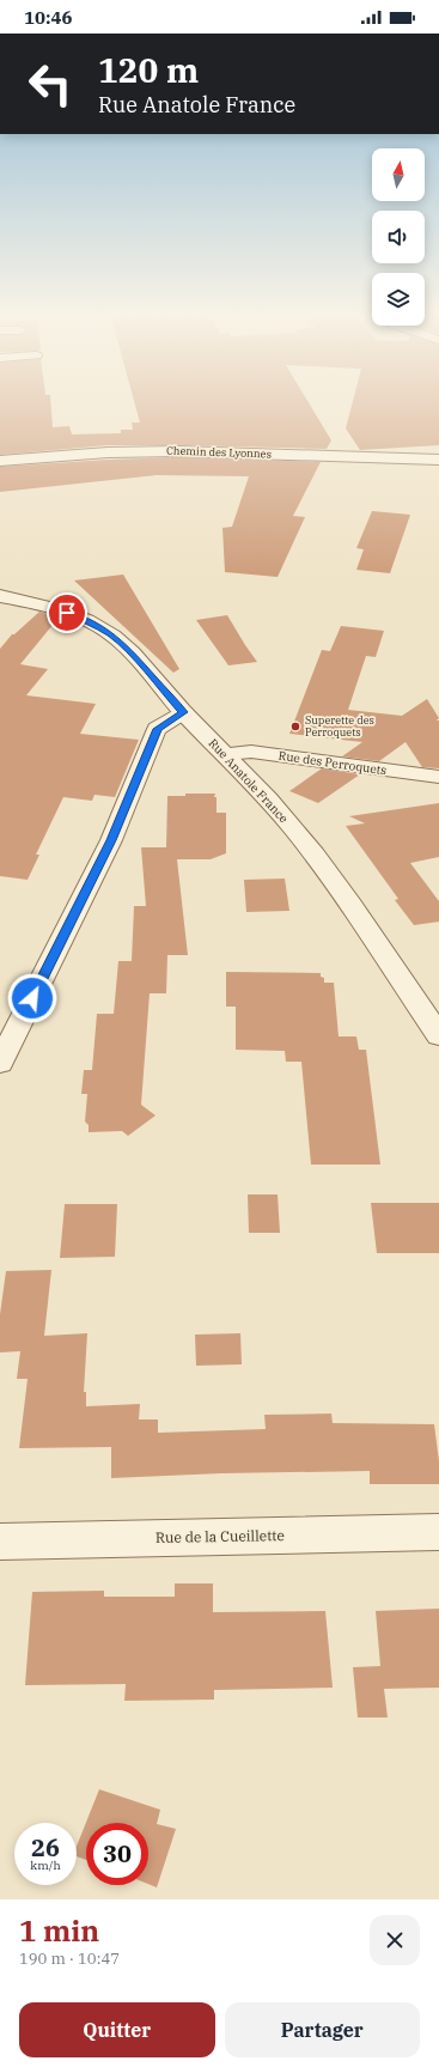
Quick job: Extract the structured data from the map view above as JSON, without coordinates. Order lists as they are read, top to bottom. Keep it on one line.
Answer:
{"streets":{"street":["Chemin des Lyonnes","Rue des Perroquets","Rue Anatole France","Rue de la Cueillette"]},"crossings":[["Rue des Perroquets","Rue Anatole France"]],"places":["Superette des Perroquets"],"north":"top","page":{"status":"10:46","turn":["120 m","Rue Anatole France"],"speed":"26 km/h","limit":"30","heading":["1 min","190 m · 10:47"],"buttons":["Quitter","Partager"]}}
